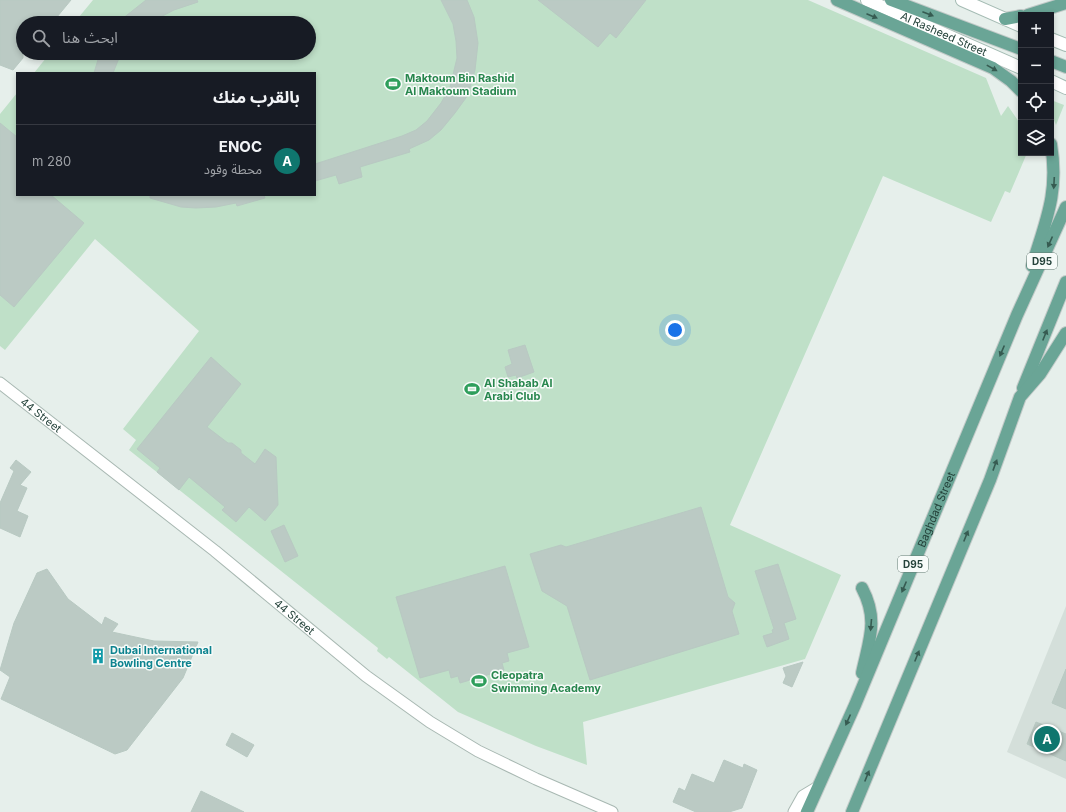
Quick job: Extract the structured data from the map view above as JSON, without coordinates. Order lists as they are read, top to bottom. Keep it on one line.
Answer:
{"streets":{"main road":["Al Rasheed Street","D95","Baghdad Street"],"street":["44 Street"]},"places":{"sports":["Maktoum Bin Rashid Al Maktoum Stadium","Al Shabab Al Arabi Club","Cleopatra Swimming Academy"],"building":["Dubai International Bowling Centre"]},"page":{"map_buttons":["+","−"],"search":"ابحث هنا","heading":"بالقرب منك","list":[{"mark":"A","name":"ENOC","note":"محطة وقود","value":"280 m"}],"pins":"A"}}
